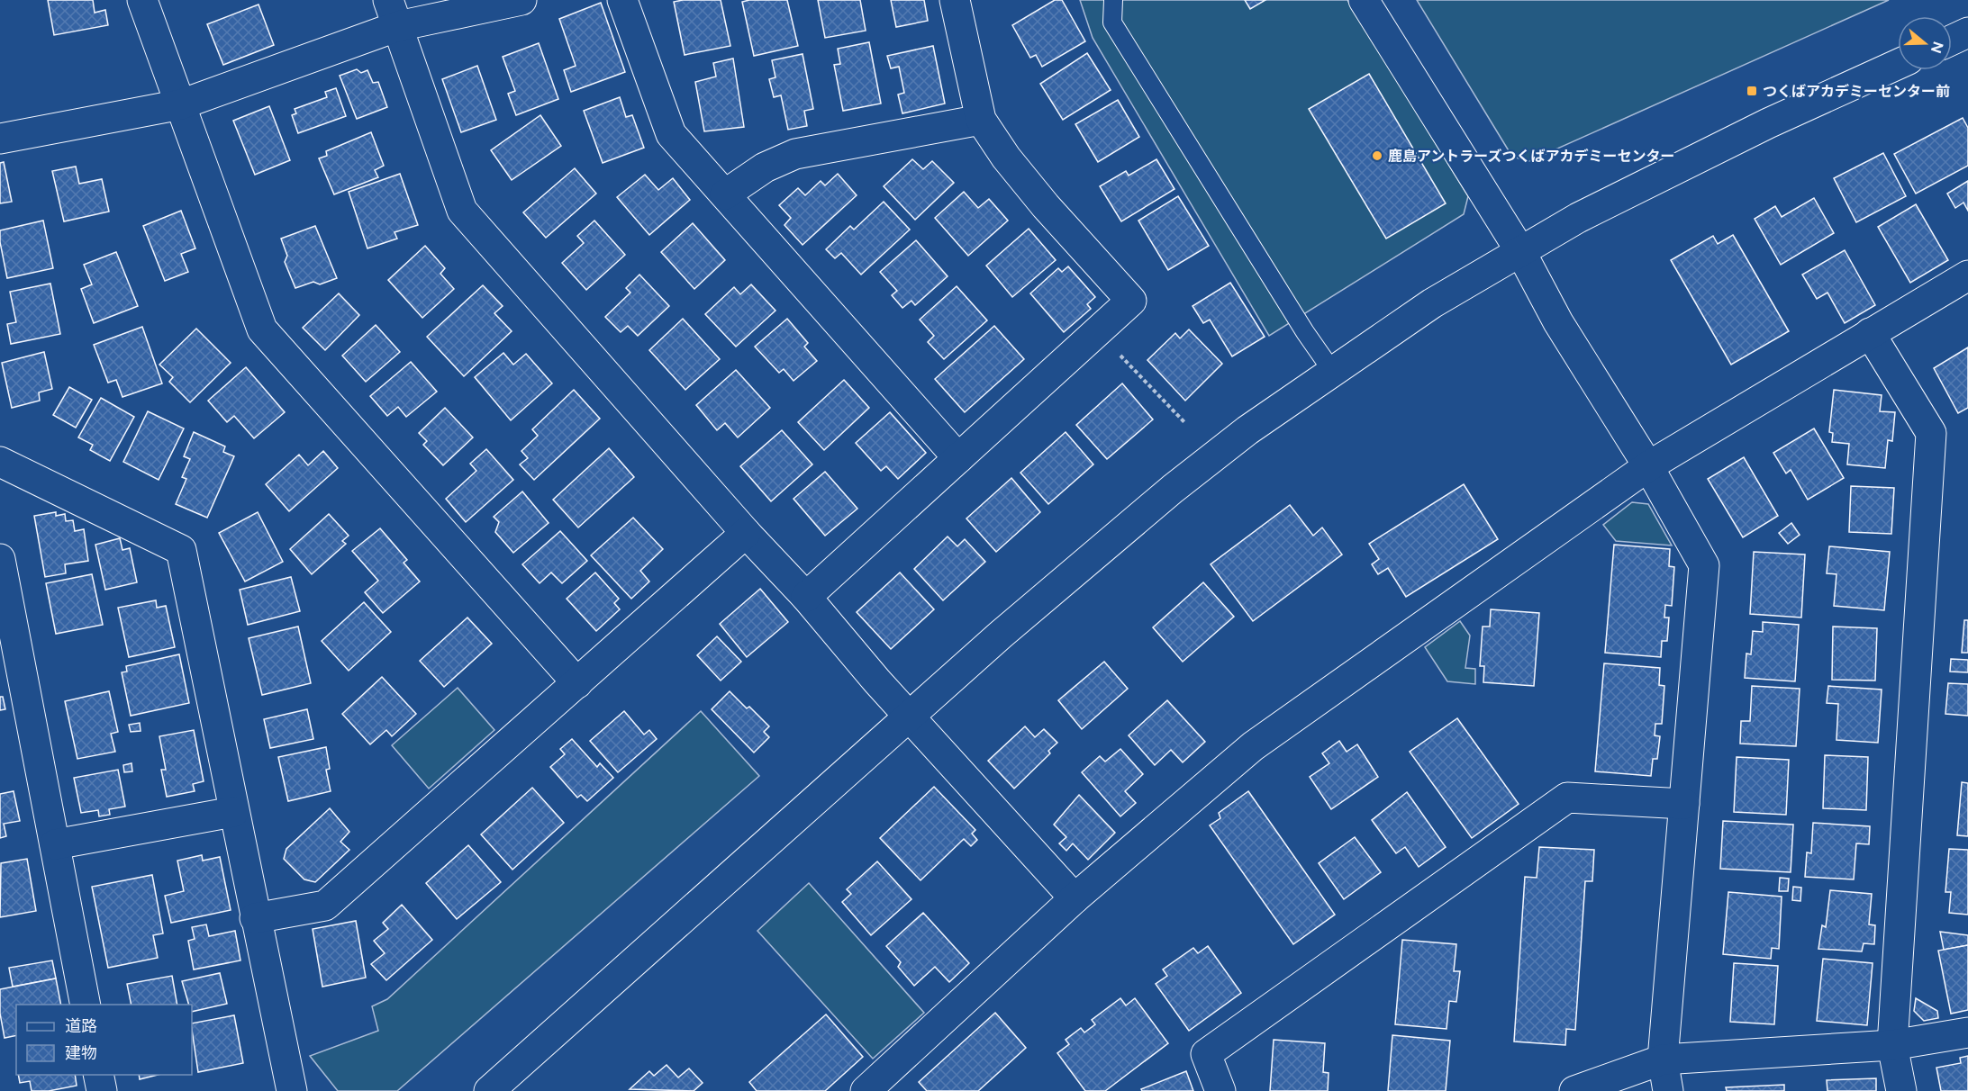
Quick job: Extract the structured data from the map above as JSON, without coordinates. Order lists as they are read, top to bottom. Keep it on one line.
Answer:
{"places":{"transit":["つくばアカデミーセンター前"],"other":["鹿島アントラーズつくばアカデミーセンター"]},"legend":["道路","建物"],"north":"right"}
